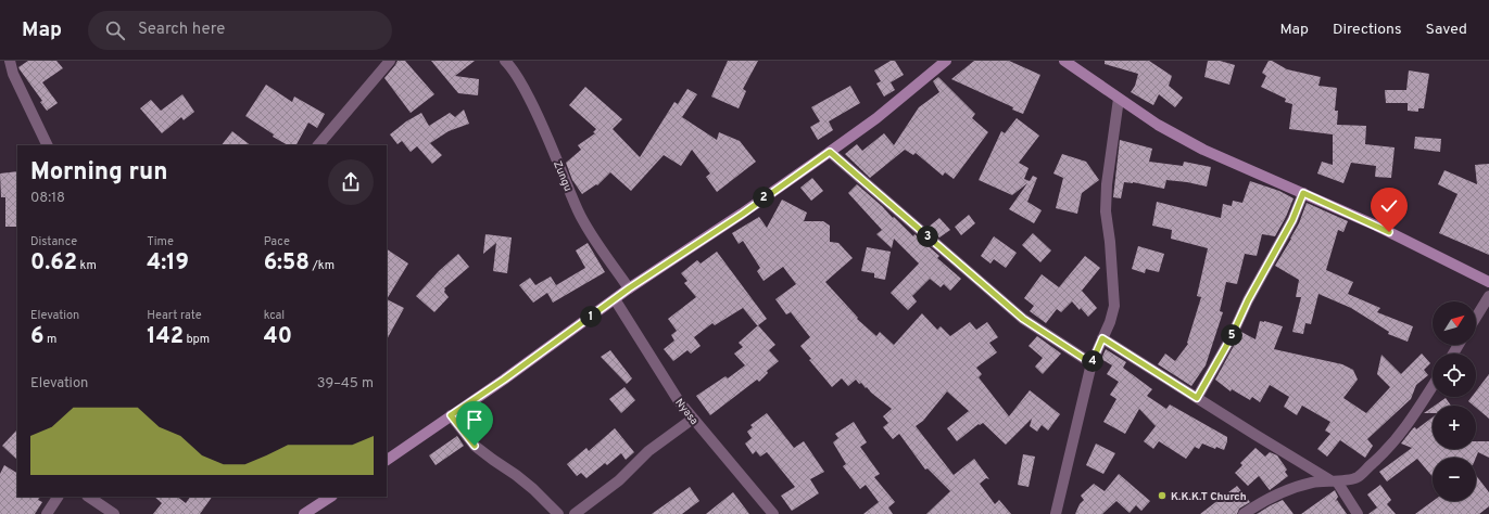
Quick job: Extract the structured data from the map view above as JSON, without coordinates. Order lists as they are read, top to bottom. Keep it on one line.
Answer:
{"streets":{"street":["Zungu","Nyasa"]},"places":["K.K.K.T Church"],"north":"top right","page":{"header":"Map","search":"Search here","nav":["Map","Directions","Saved"],"heading":["Morning run","08:18"],"pins":["2","3","1","5","4"],"stats":[["Distance","0.62 km"],["Time","4:19"],["Pace","6:58 /km"],["Elevation","6 m"],["Heart rate","142 bpm"],["kcal","40"]],"map_buttons":["+","−"],"chart":["Elevation","39–45 m"]}}
